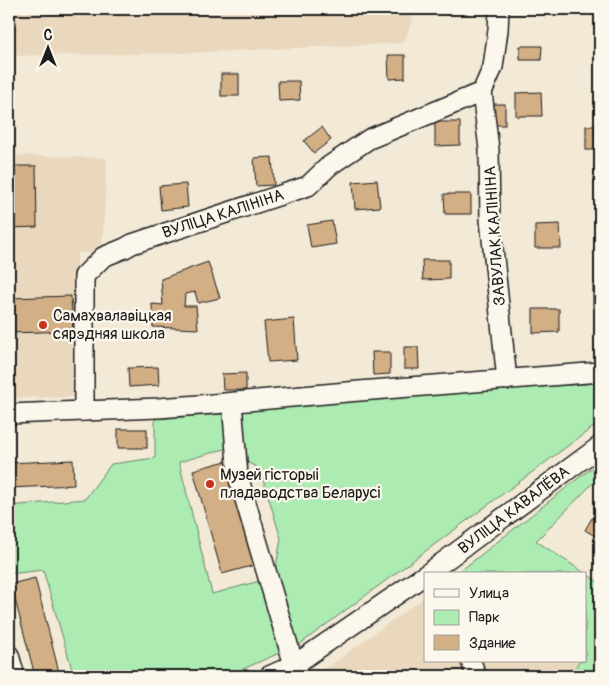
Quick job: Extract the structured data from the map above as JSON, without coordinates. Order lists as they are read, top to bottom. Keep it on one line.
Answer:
{"streets":{"street":["ВУЛІЦА КАЛІНІНА","ЗАВУЛАК КАЛІНІНА","ВУЛІЦА КАВАЛЁВА"]},"crossings":[["ВУЛІЦА КАЛІНІНА","ЗАВУЛАК КАЛІНІНА"]],"places":["Самахвалавіцкая сярэдняя школа","Музей гісторыі пладаводства Беларусі"],"legend":["Улица","Парк","Здание"],"north":"top"}
